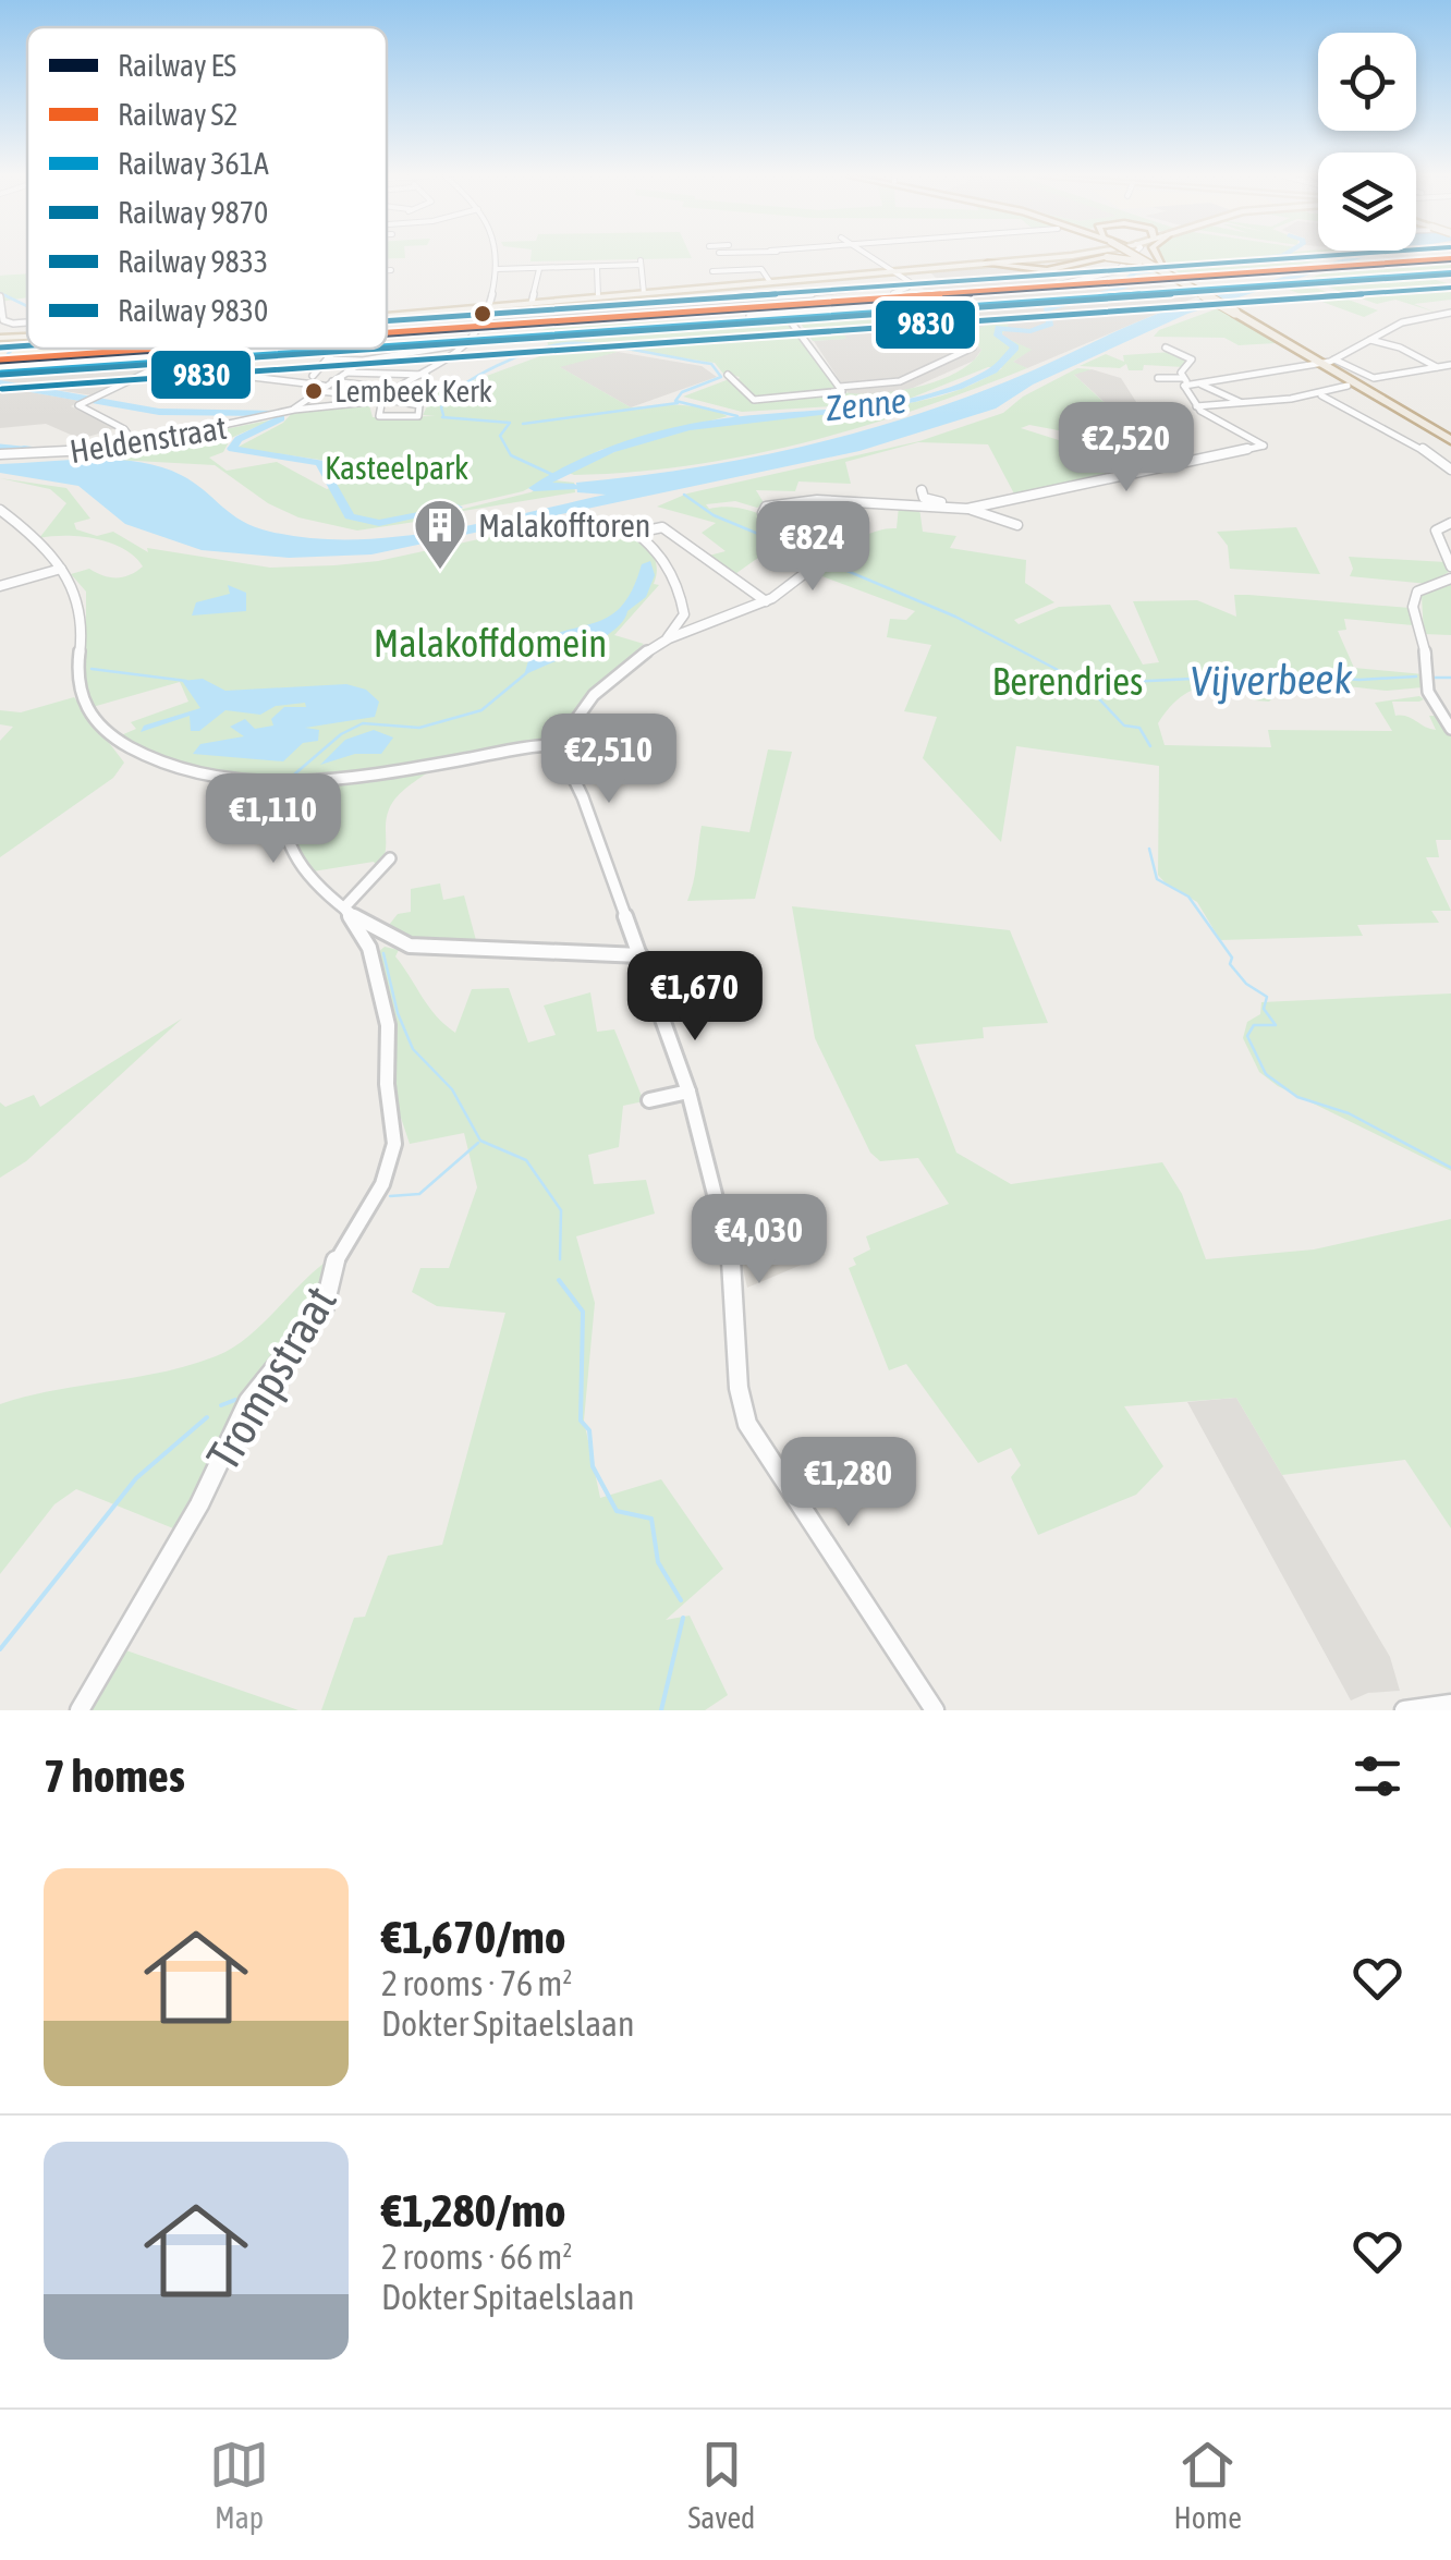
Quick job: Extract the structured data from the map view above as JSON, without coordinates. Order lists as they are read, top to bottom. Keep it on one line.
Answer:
{"streets":{"street":["Heldenstraat","Trompstraat"]},"water":["Zenne","Vijverbeek"],"parks":["Kasteelpark","Malakoffdomein","Berendries"],"places":{"other":["Lembeek Kerk"],"building":["Malakofftoren"]},"lines":["rail line 9833","rail line S2","rail line ES","rail line 361A","rail line 9870","rail line 9830"],"legend":["Railway ES","Railway S2","Railway 361A","Railway 9870","Railway 9833","Railway 9830"],"page":{"price":["€2,520","€824","€2,510","€1,110","€1,670","€4,030","€1,280"],"heading":"7 homes","list":[{"name":"€1,670/mo","note":"2 rooms · 76 m² · Dokter Spitaelslaan"},{"name":"€1,280/mo","note":"2 rooms · 66 m² · Dokter Spitaelslaan"}],"tabs":["Map","Saved","Home"]}}
